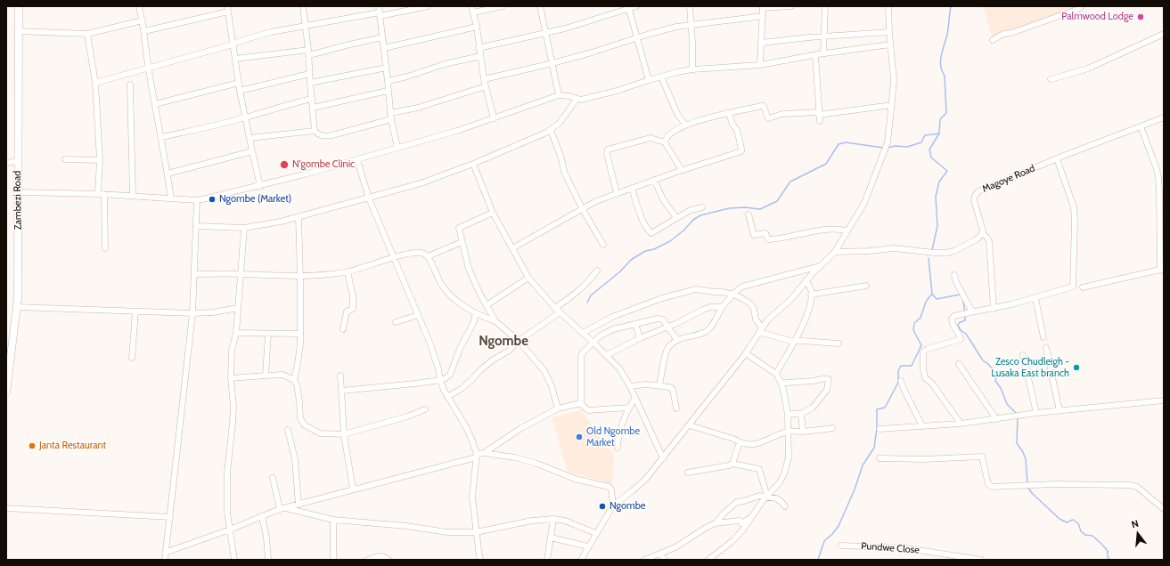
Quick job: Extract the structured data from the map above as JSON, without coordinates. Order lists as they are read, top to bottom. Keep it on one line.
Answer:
{"streets":{"main road":["Zambezi Road"],"street":["Magoye Road","Pundwe Close"]},"districts":["Ngombe"],"places":["Palmwood Lodge","N'gombe Clinic","Ngombe (Market)","Zesco Chudleigh - Lusaka East branch","Old Ngombe Market","Janta Restaurant","Ngombe"],"north":"top"}
